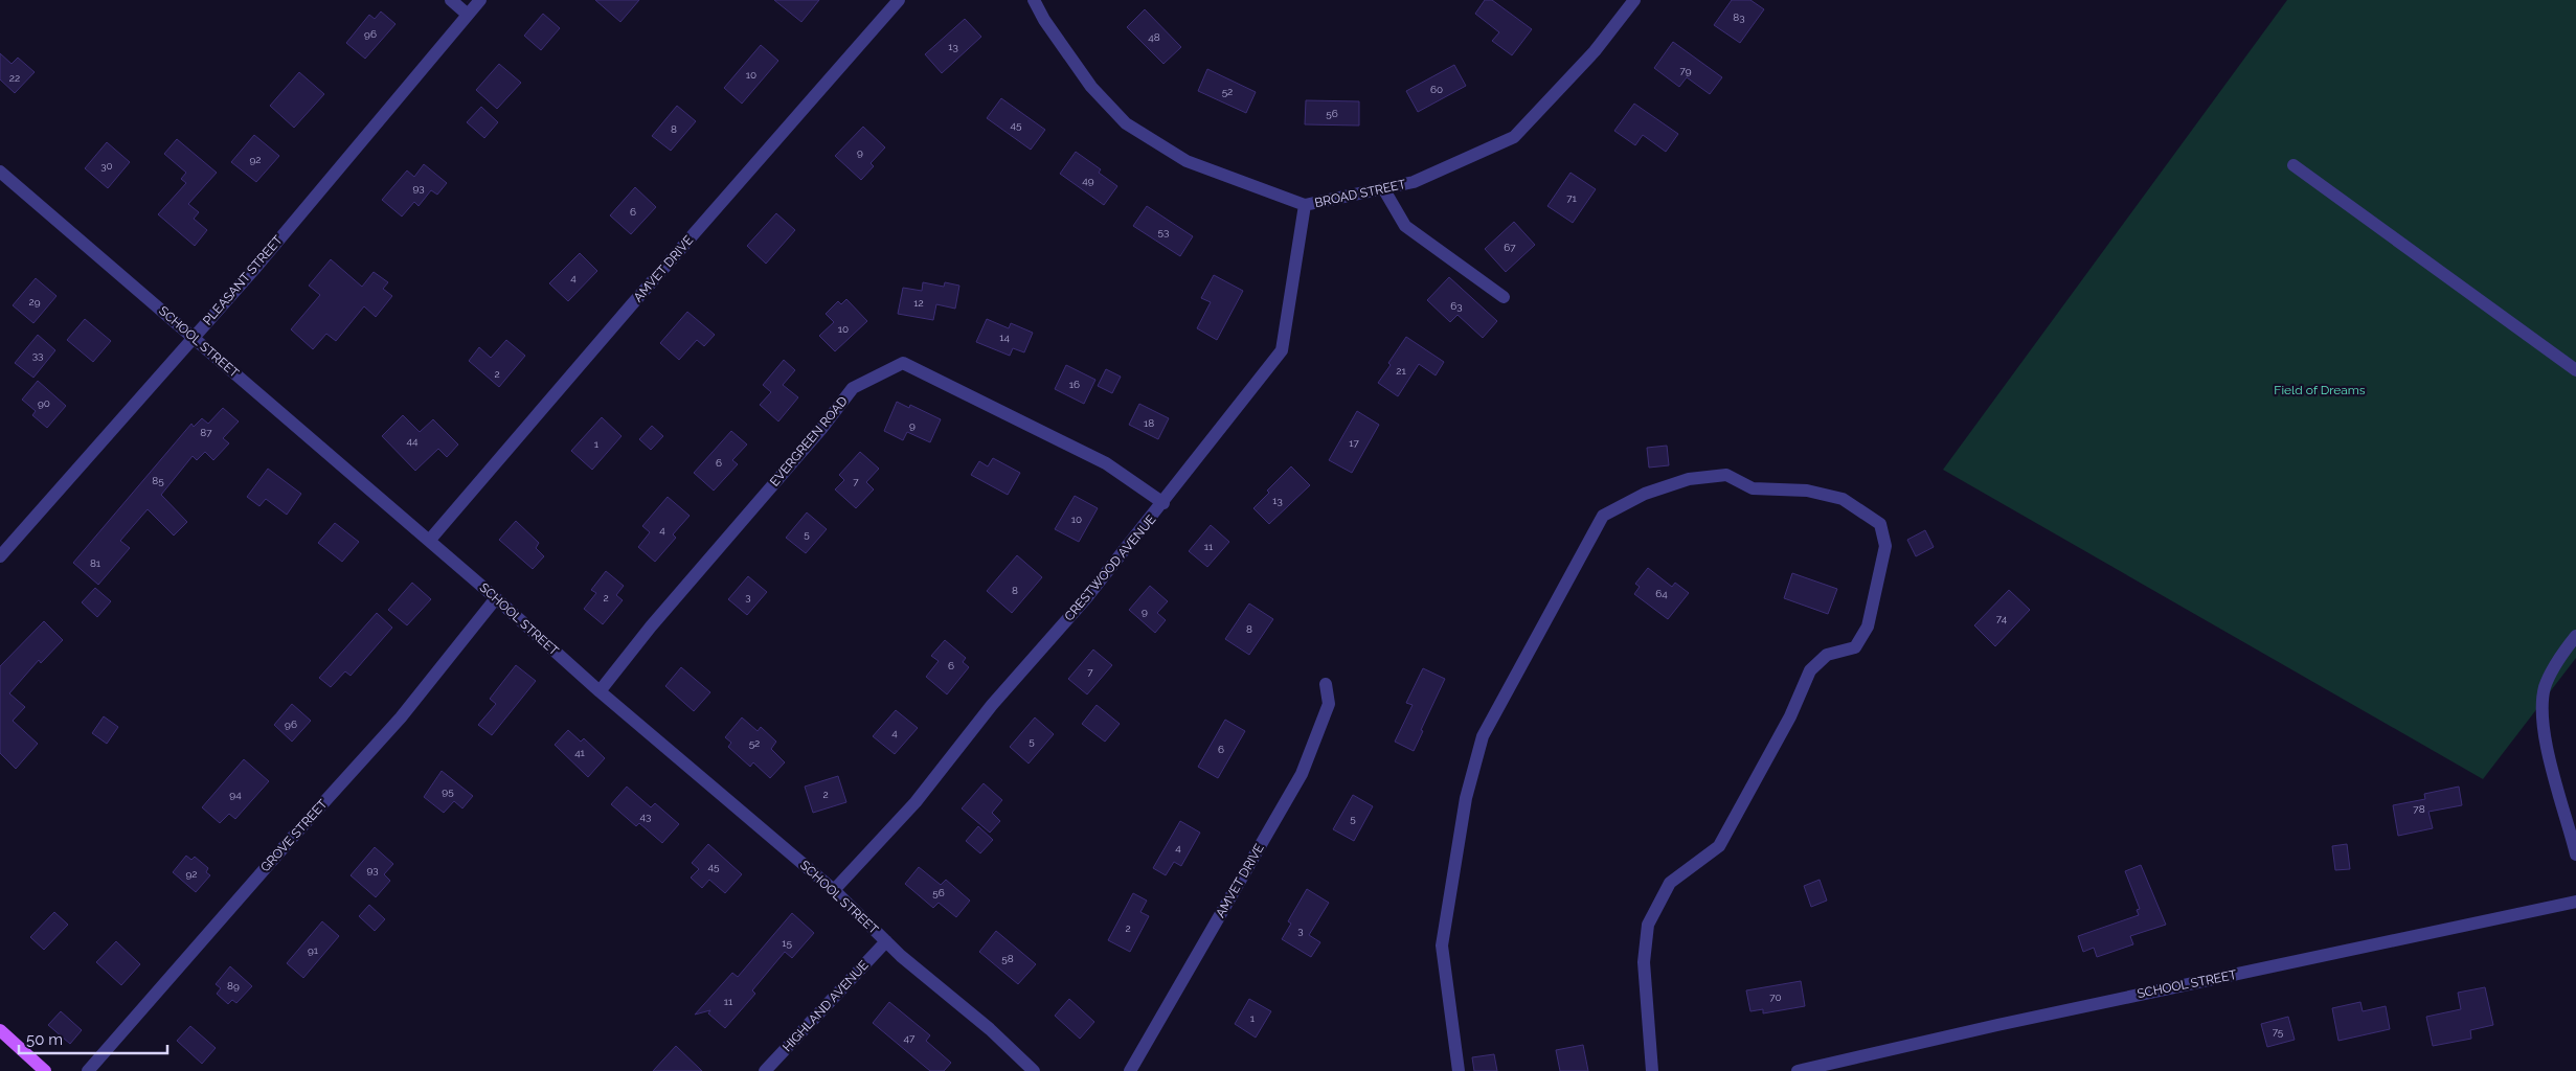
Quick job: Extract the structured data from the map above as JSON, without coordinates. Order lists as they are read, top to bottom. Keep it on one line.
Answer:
{"streets":{"street":["BROAD STREET","AMVET DRIVE","PLEASANT STREET","SCHOOL STREET","EVERGREEN ROAD","CRESTWOOD AVENUE","GROVE STREET","HIGHLAND AVENUE"]},"crossings":[["BROAD STREET","CRESTWOOD AVENUE"],["AMVET DRIVE","SCHOOL STREET"],["PLEASANT STREET","SCHOOL STREET"],["SCHOOL STREET","EVERGREEN ROAD"],["SCHOOL STREET","CRESTWOOD AVENUE"],["SCHOOL STREET","GROVE STREET"],["SCHOOL STREET","HIGHLAND AVENUE"],["EVERGREEN ROAD","CRESTWOOD AVENUE"]],"parks":["Field of Dreams"],"house_numbers":["83","96","48","13","79","10","22","60","52","56","45","8","9","92","30","49","93","71","6","53","67","4","29","12","63","10","14","33","21","2","16","90","18","9","87","44","17","1","6","85","7","13","10","4","5","11","81","8","64","3","2","9","74","8","6","7","96","4","5","52","6","41","95","94","2","78","43","5","4","45","93","92","56","2","3","15","91","58","89","70","11","1","75","47"],"scale_bar":"50 m"}
